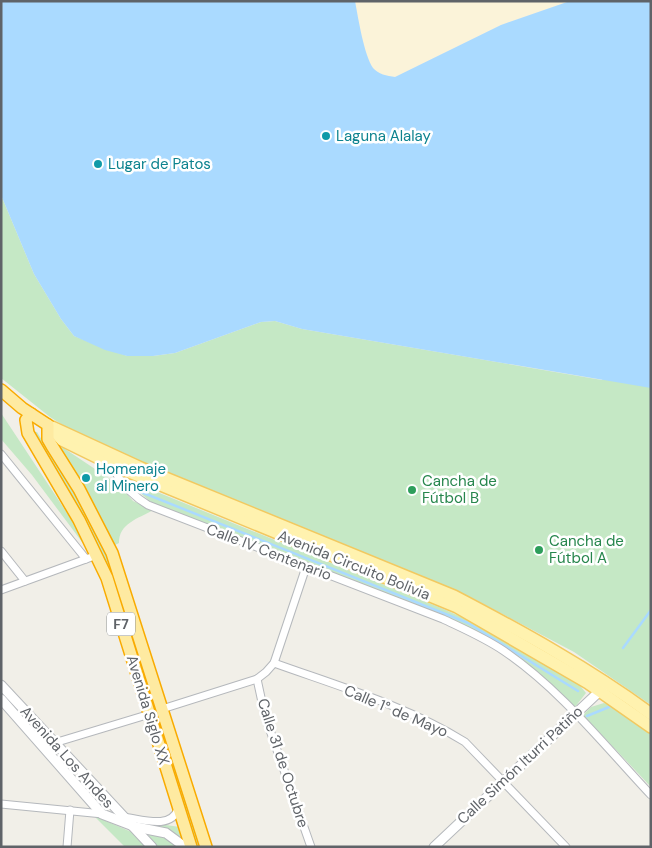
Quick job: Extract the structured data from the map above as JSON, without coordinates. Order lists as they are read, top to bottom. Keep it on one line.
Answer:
{"streets":{"highway":["Avenida Circuito Bolivia","F7","Avenida Siglo XX"],"street":["Calle IV Centenario","Calle 1° de Mayo","Avenida Los Andes","Calle 31 de Octubre","Calle Simón Iturri Patiño"]},"crossings":[["Calle IV Centenario","Avenida Circuito Bolivia"],["Calle IV Centenario","Calle Simón Iturri Patiño"],["Avenida Circuito Bolivia","Avenida Siglo XX"],["Avenida Circuito Bolivia","Calle Simón Iturri Patiño"],["Calle 1° de Mayo","Calle Simón Iturri Patiño"]],"places":["Laguna Alalay","Lugar de Patos","Homenaje al Minero","Cancha de Fútbol B","Cancha de Fútbol A"]}
